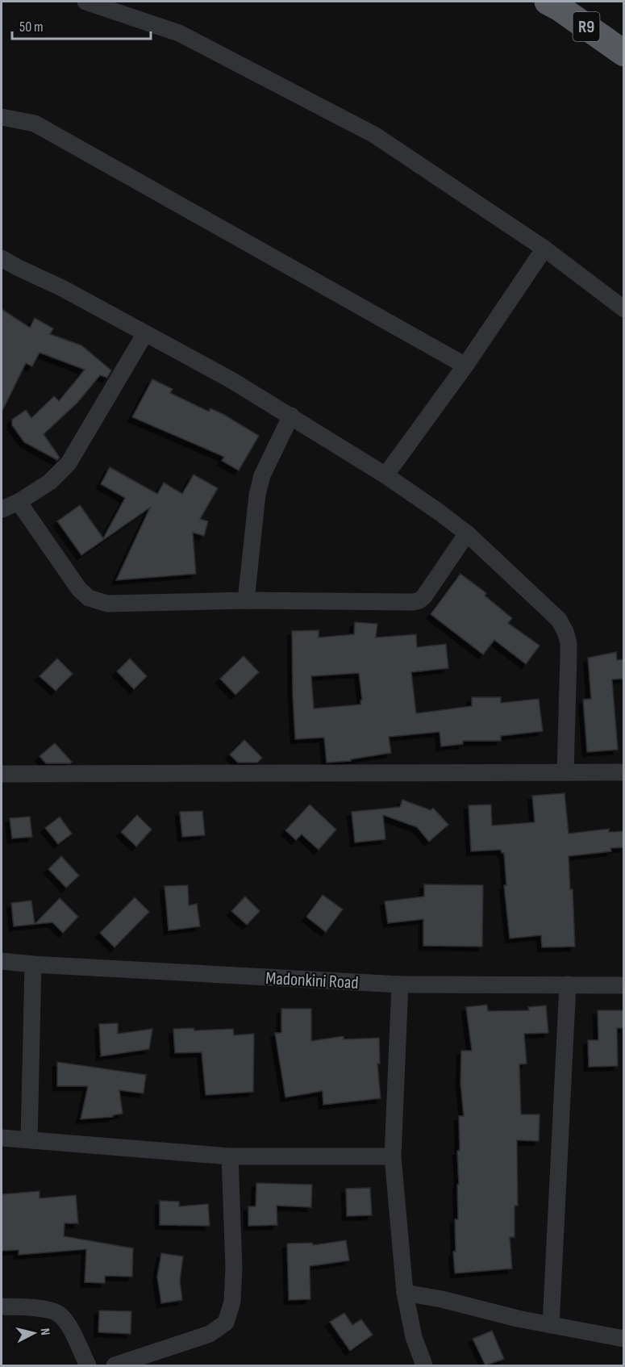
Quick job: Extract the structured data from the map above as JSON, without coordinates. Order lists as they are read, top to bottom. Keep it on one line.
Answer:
{"streets":{"highway":["R9"],"street":["Madonkini Road"]},"scale_bar":"50 m","north":"right"}
